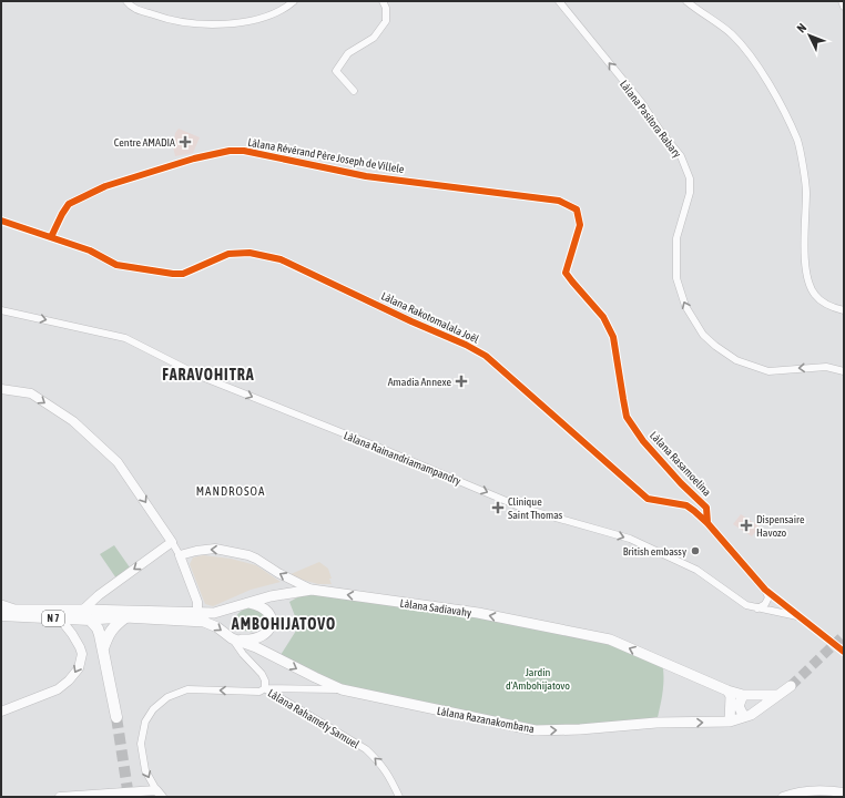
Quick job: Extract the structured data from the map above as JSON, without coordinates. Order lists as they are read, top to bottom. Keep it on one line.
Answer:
{"streets":{"main road":["Làlana Sadiavahy","N 7","Làlana Razanakombana"],"street":["Làlana Pasitora Rabary","Làlana Révérand Père Joseph de Villele","Làlana Rakotomalala Joël","Làlana Rainandriamampandry","Làlana Rasamoelina","Làlana Rahamefy Samuel"]},"crossings":[["Làlana Révérand Père Joseph de Villele","Làlana Rakotomalala Joël"],["Làlana Révérand Père Joseph de Villele","Làlana Rasamoelina"],["Làlana Rakotomalala Joël","Làlana Rainandriamampandry"],["Làlana Rakotomalala Joël","Làlana Rasamoelina"],["Làlana Sadiavahy","N 7"],["Làlana Sadiavahy","Làlana Razanakombana"],["Làlana Rahamefy Samuel","Làlana Razanakombana"]],"one_way":["Làlana Pasitora Rabary","Làlana Rainandriamampandry","Làlana Sadiavahy","Làlana Rahamefy Samuel","Làlana Razanakombana"],"districts":["FARAVOHITRA","MANDROSOA","AMBOHIJATOVO"],"parks":["Jardin d'Ambohijatovo"],"places":{"health":["Centre AMADIA","Amadia Annexe","Clinique Saint Thomas","Dispensaire Havozo"],"other":["British embassy"]},"north":"top left"}
